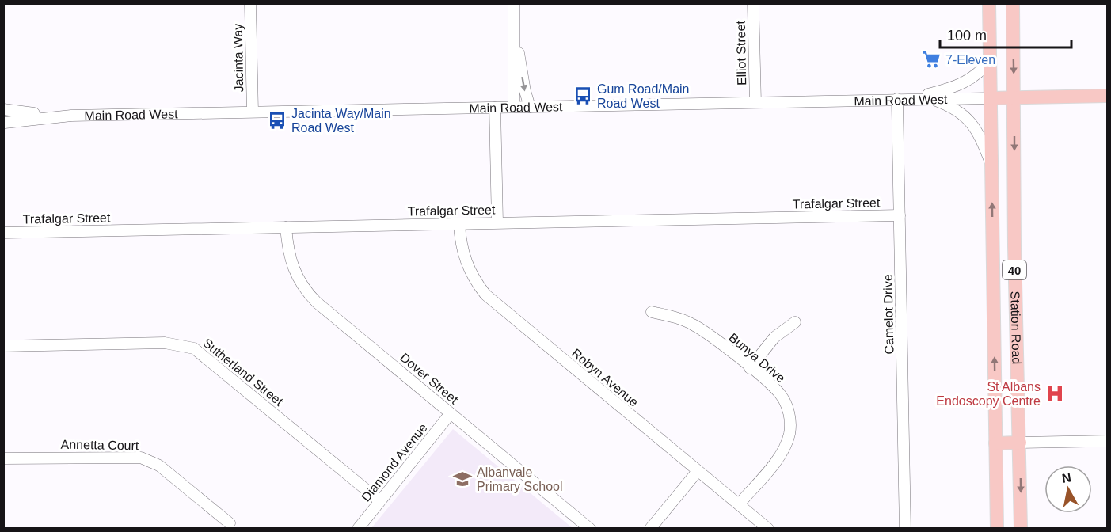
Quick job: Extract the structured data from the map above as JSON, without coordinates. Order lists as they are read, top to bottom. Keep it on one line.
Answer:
{"streets":{"main road":["40","Station Road"],"street":["Elliot Street","Jacinta Way","Main Road West","Trafalgar Street","Camelot Drive","Bunya Drive","Sutherland Street","Robyn Avenue","Dover Street","Annetta Court","Diamond Avenue"]},"crossings":[["Elliot Street","Main Road West"],["Jacinta Way","Main Road West"],["Main Road West","40"],["Main Road West","Camelot Drive"],["Main Road West","Station Road"],["Trafalgar Street","Camelot Drive"],["Trafalgar Street","Robyn Avenue"],["Trafalgar Street","Dover Street"],["40","Station Road"],["Bunya Drive","Robyn Avenue"],["Sutherland Street","Diamond Avenue"],["Dover Street","Diamond Avenue"]],"places":{"supermarket":["7-Eleven"],"bus stop":["Gum Road/Main Road West","Jacinta Way/Main Road West"],"hospital":["St Albans Endoscopy Centre"],"school or university":["Albanvale Primary School"]},"scale_bar":"100 m","north":"top"}
